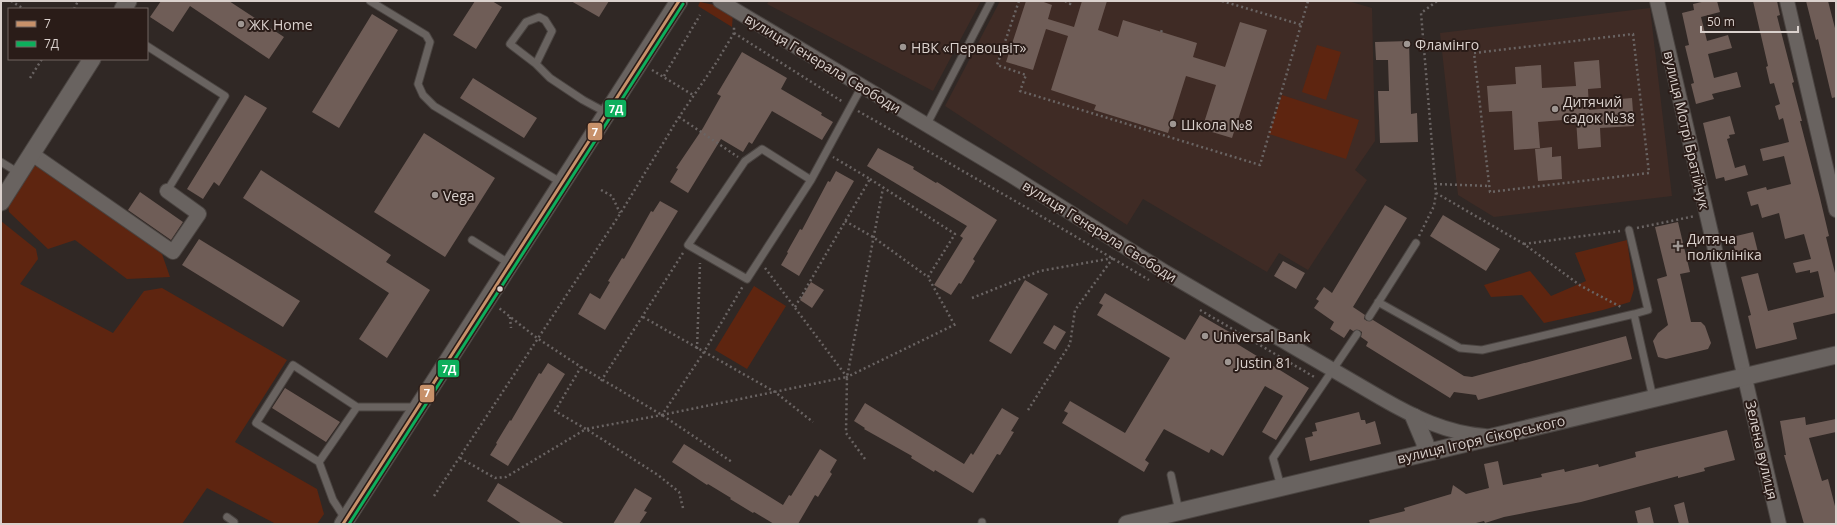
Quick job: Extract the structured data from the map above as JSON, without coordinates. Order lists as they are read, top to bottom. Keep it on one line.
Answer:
{"streets":{"street":["вулиця Генерала Свободи","вулиця Мотрі Братійчук","вулиця Ігоря Сікорського","Зелена вулиця"]},"crossings":[["вулиця Генерала Свободи","вулиця Ігоря Сікорського"],["вулиця Мотрі Братійчук","вулиця Ігоря Сікорського"],["вулиця Мотрі Братійчук","Зелена вулиця"],["вулиця Ігоря Сікорського","Зелена вулиця"]],"places":{"other":["ЖК Home","Фламінго","НВК «Первоцвіт»","Дитячий садок №38","Школа №8","Vega","Universal Bank","Justin 81"],"health":["Дитяча поліклініка"]},"lines":["transit line 7","transit line 7Д"],"legend":["7","7Д"],"scale_bar":"50 m"}
